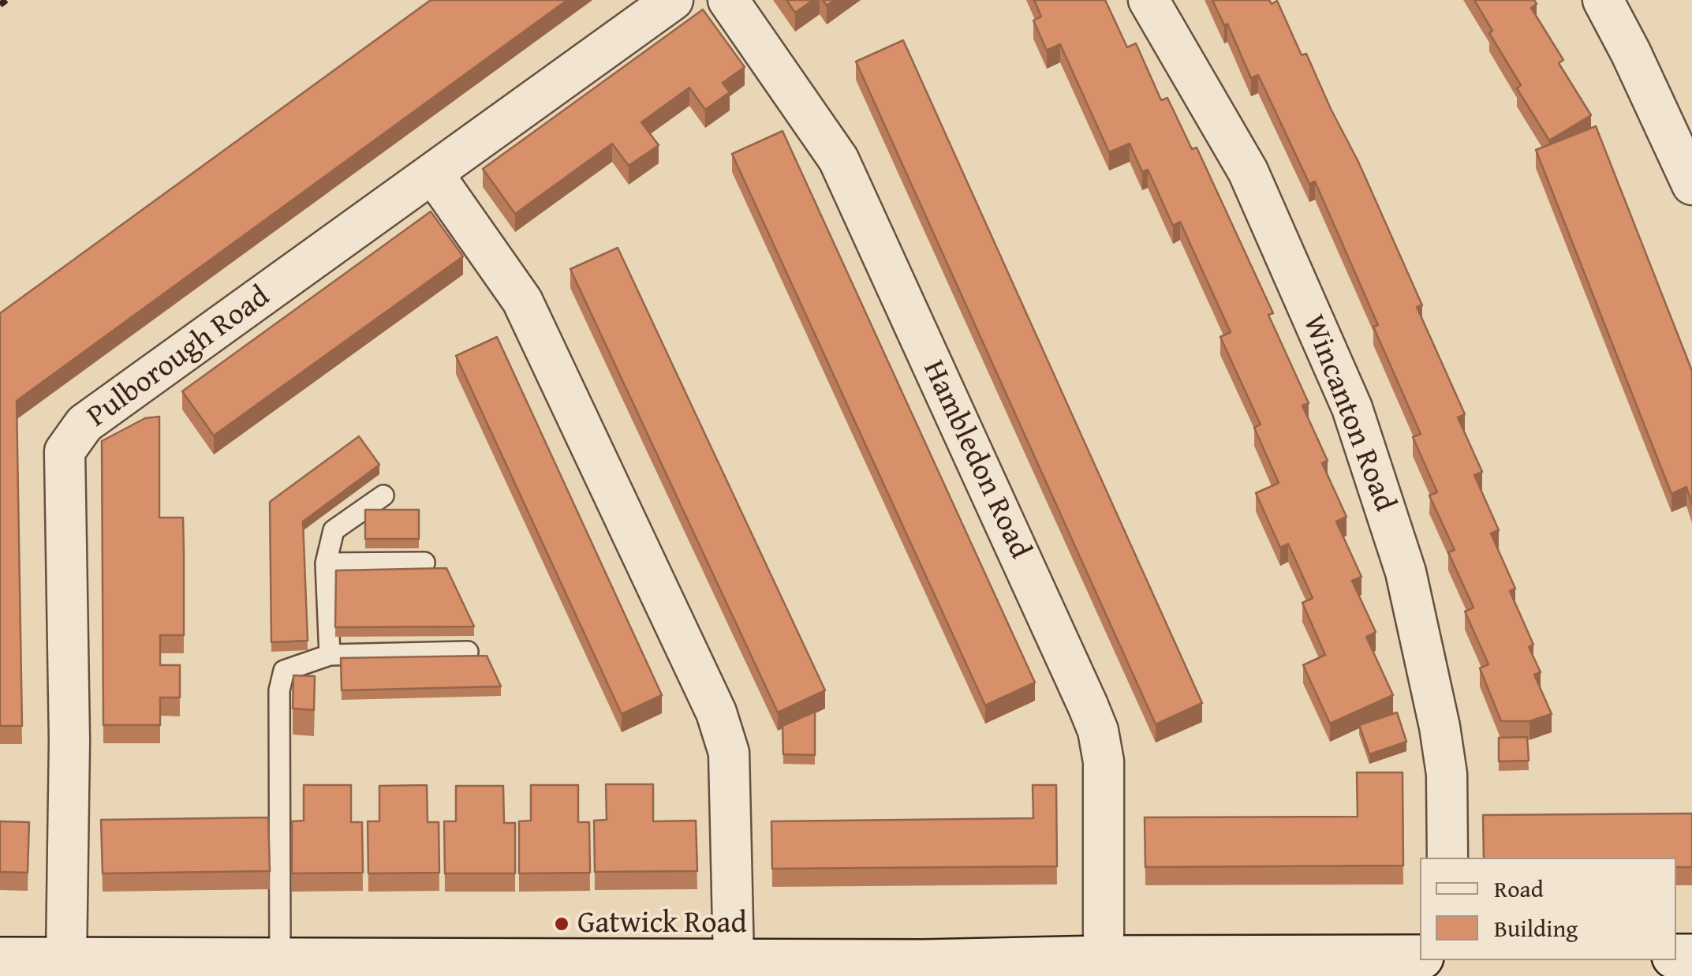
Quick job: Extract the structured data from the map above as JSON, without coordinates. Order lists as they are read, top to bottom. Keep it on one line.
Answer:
{"streets":{"street":["Pulborough Road","Wincanton Road","Hambledon Road"]},"places":["Gatwick Road"],"legend":["Road","Building"]}
